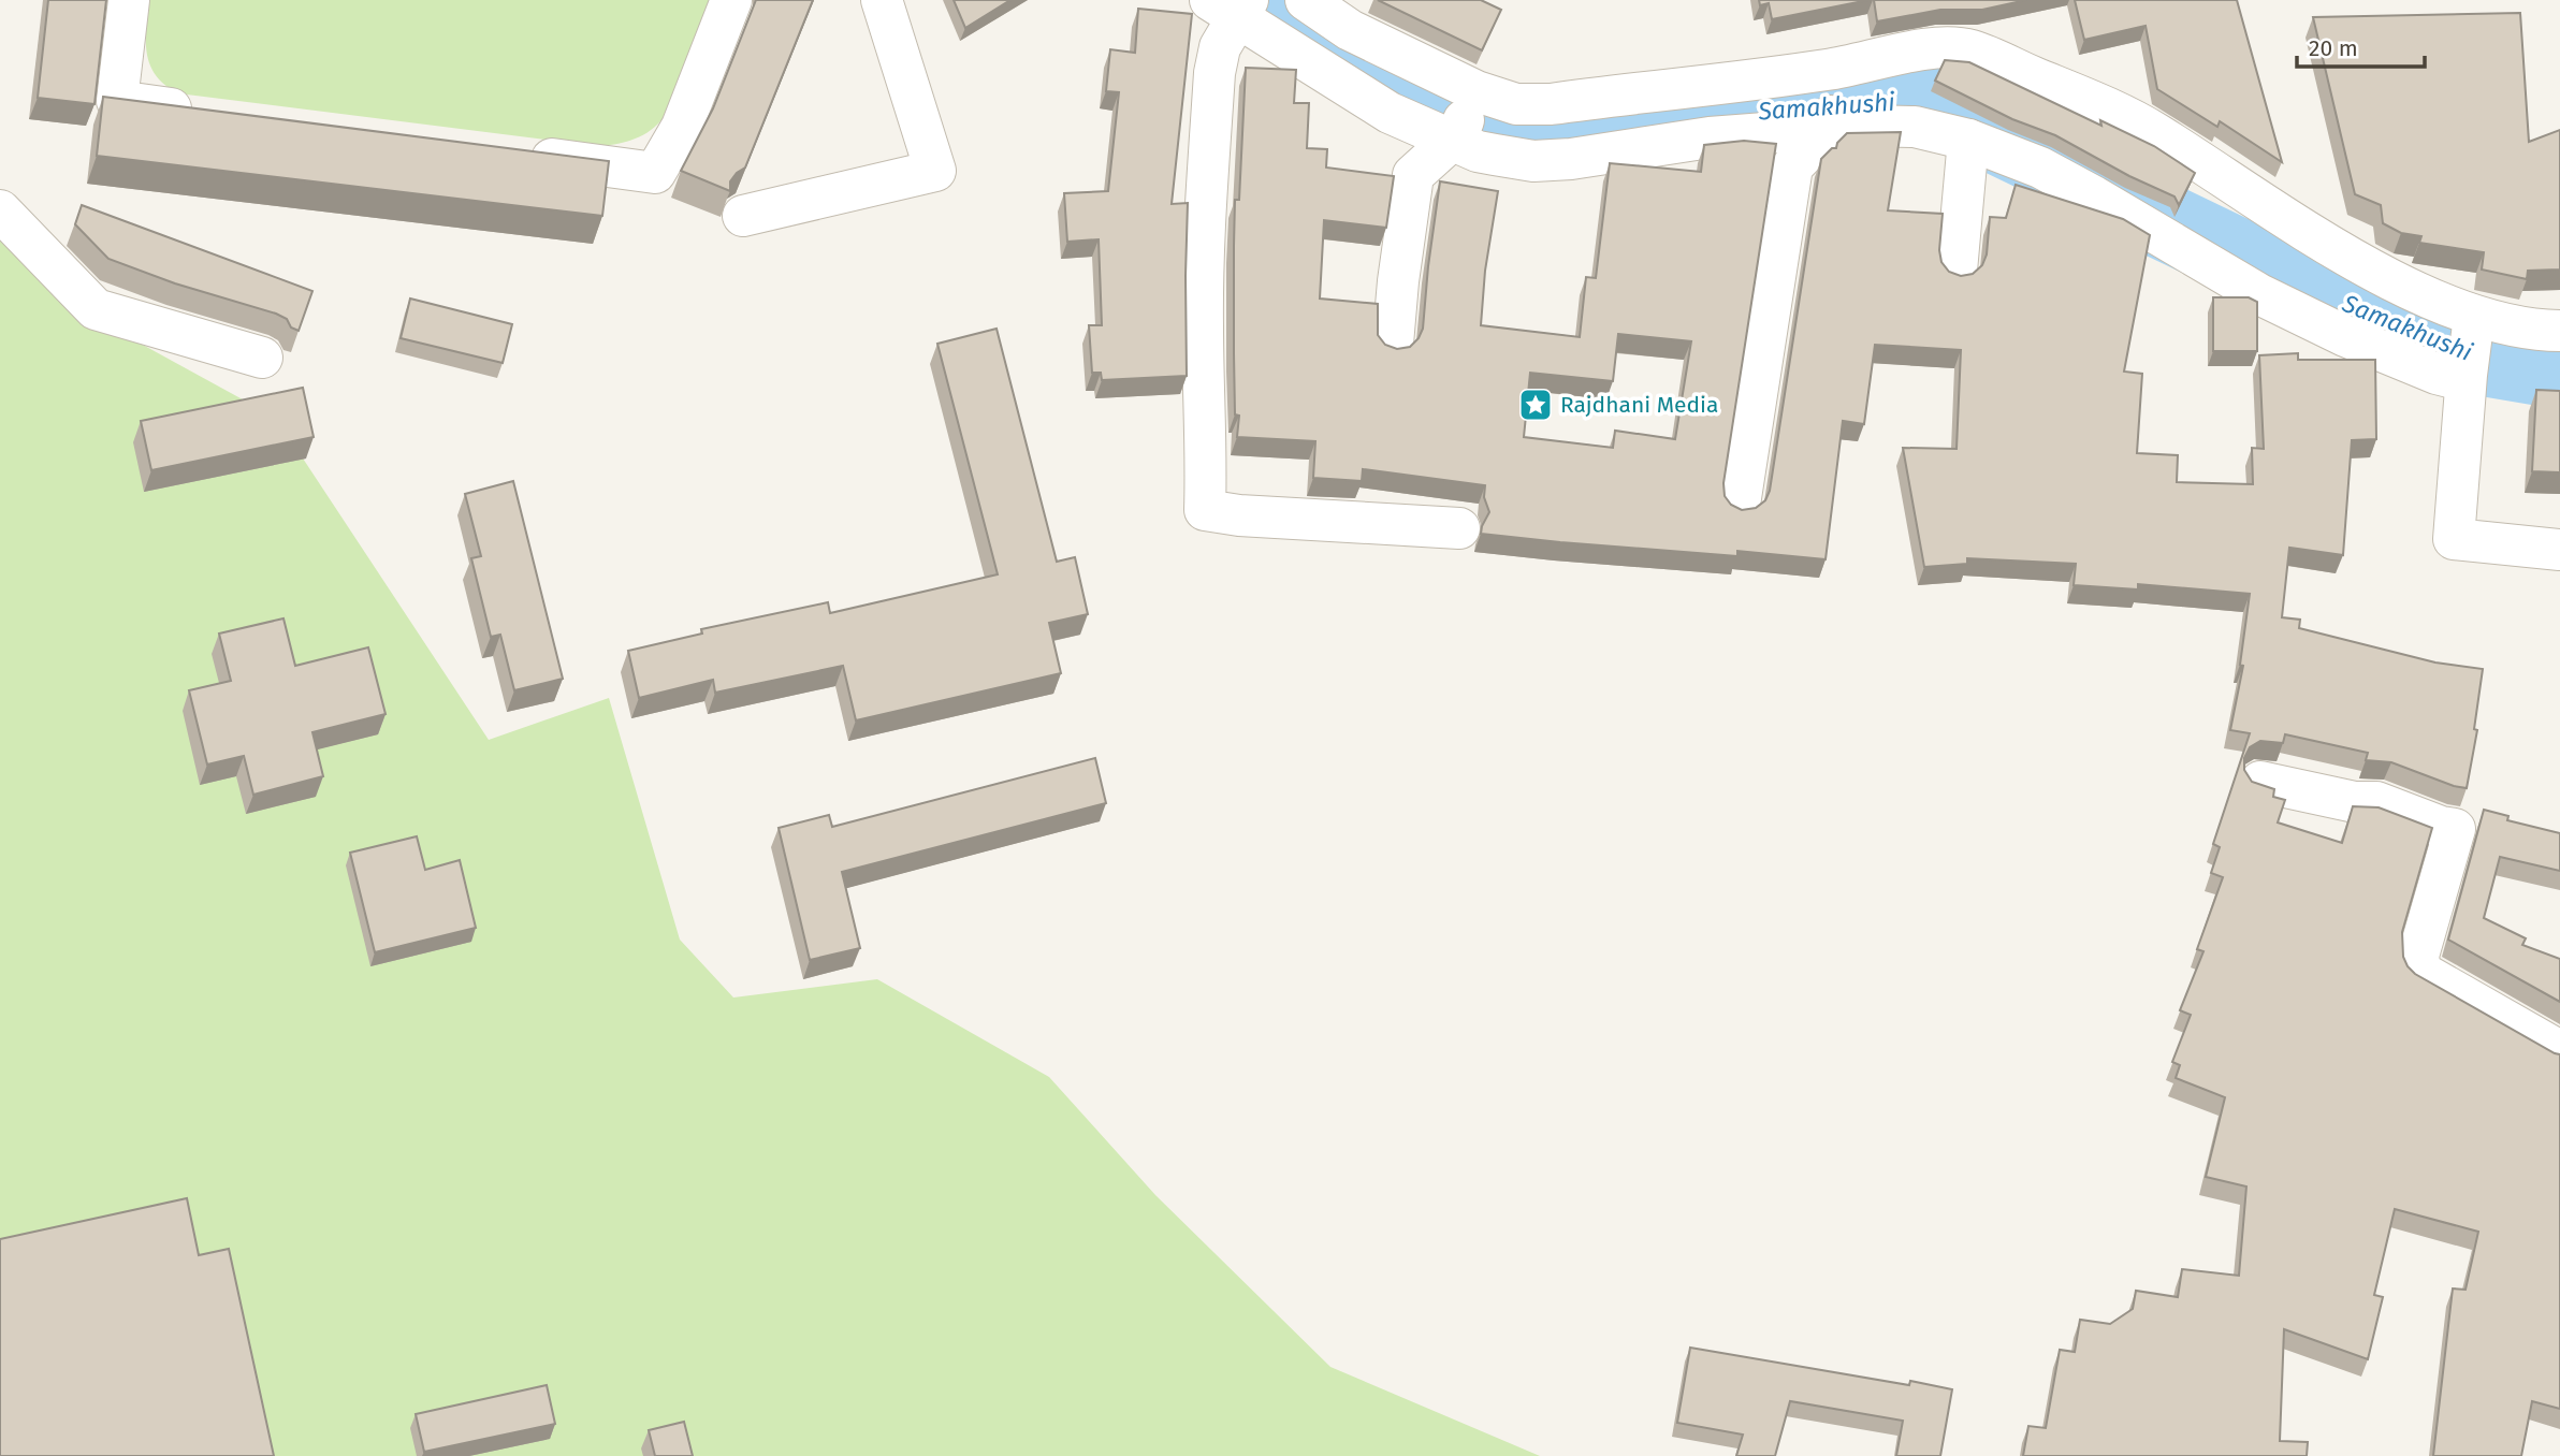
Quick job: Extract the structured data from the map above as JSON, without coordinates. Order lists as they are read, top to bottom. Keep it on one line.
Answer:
{"water":["Samakhushi"],"places":{"place":["Rajdhani Media"]},"scale_bar":"20 m"}
